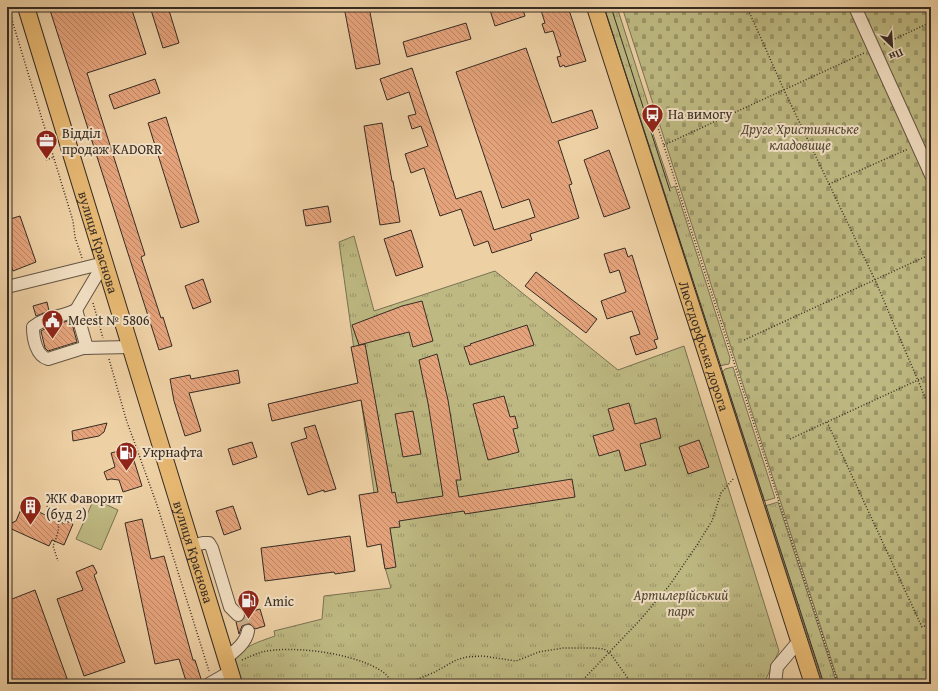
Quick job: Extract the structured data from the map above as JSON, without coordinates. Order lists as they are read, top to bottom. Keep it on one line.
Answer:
{"streets":{"main road":["вулиця Краснова","Люстдорфська дорога"]},"parks":["Друге Християнське кладовище","Артилерійський парк"],"places":{"bus stop":["На вимогу"],"office":["Відділ продаж KADORR"],"public building":["Meest № 5806"],"fuel station":["Укрнафта","Amic"],"building":["ЖК Фаворит (буд 2)"]},"north":"bottom right"}
